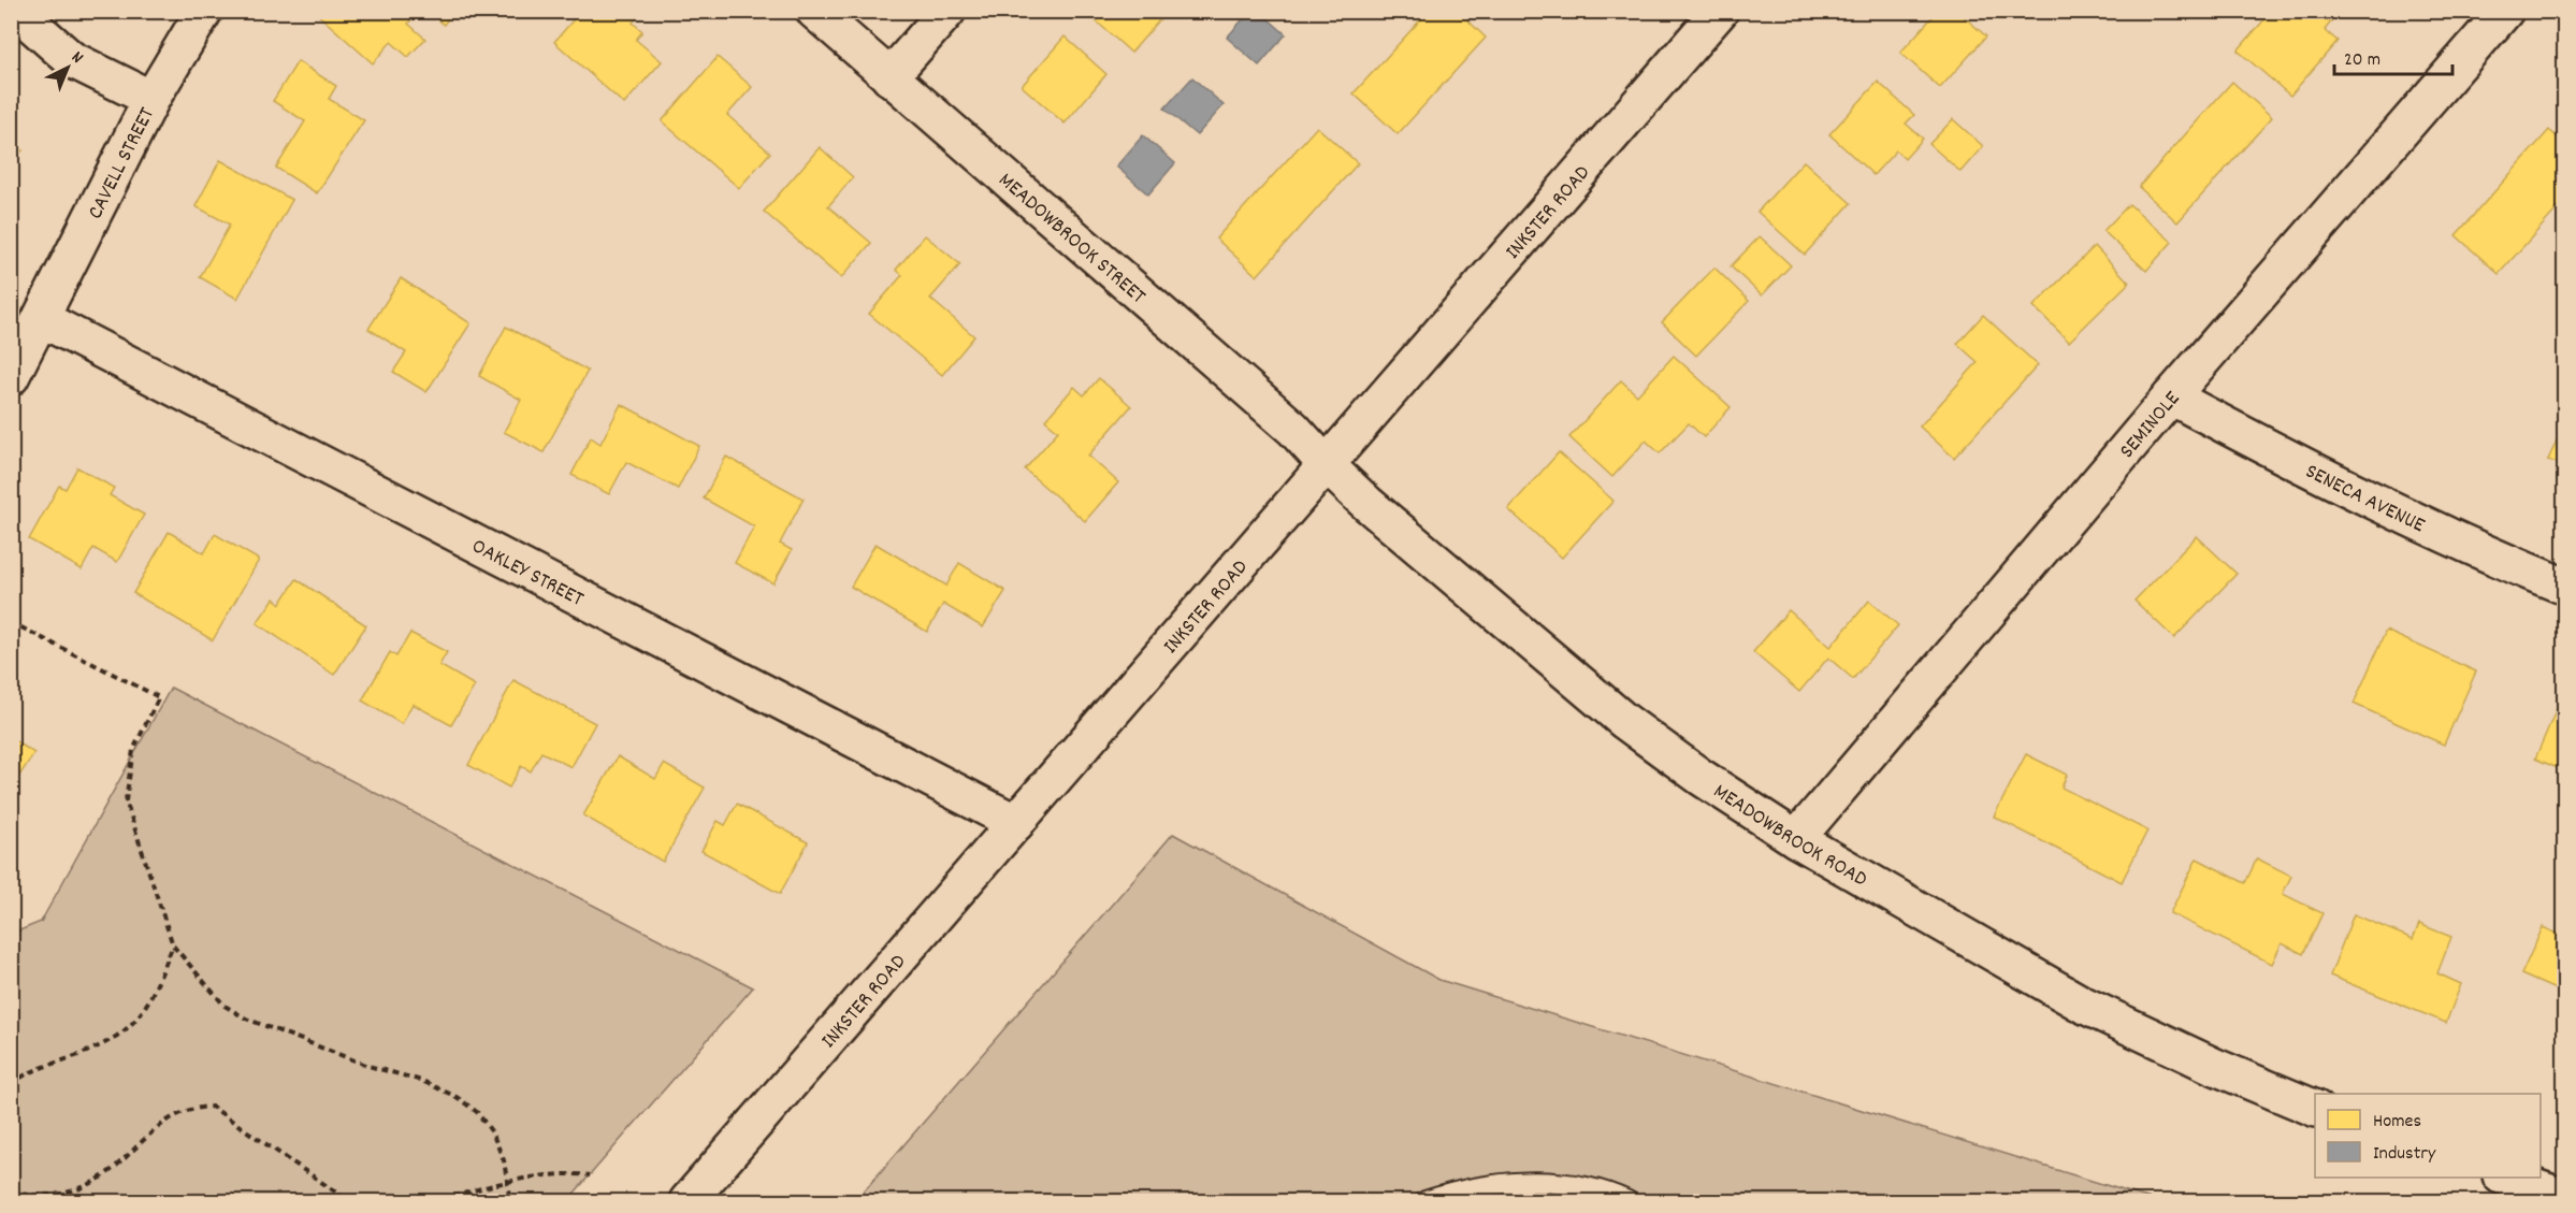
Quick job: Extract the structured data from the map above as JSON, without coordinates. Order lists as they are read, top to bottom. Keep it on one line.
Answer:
{"streets":{"street":["CAVELL STREET","INKSTER ROAD","MEADOWBROOK STREET","SEMINOLE","SENECA AVENUE","OAKLEY STREET","MEADOWBROOK ROAD"]},"crossings":[["CAVELL STREET","OAKLEY STREET"],["INKSTER ROAD","MEADOWBROOK STREET"],["INKSTER ROAD","OAKLEY STREET"],["INKSTER ROAD","MEADOWBROOK ROAD"],["MEADOWBROOK STREET","MEADOWBROOK ROAD"],["SEMINOLE","SENECA AVENUE"],["SEMINOLE","MEADOWBROOK ROAD"]],"legend":["Homes","Industry"],"scale_bar":"20 m","north":"top right"}
